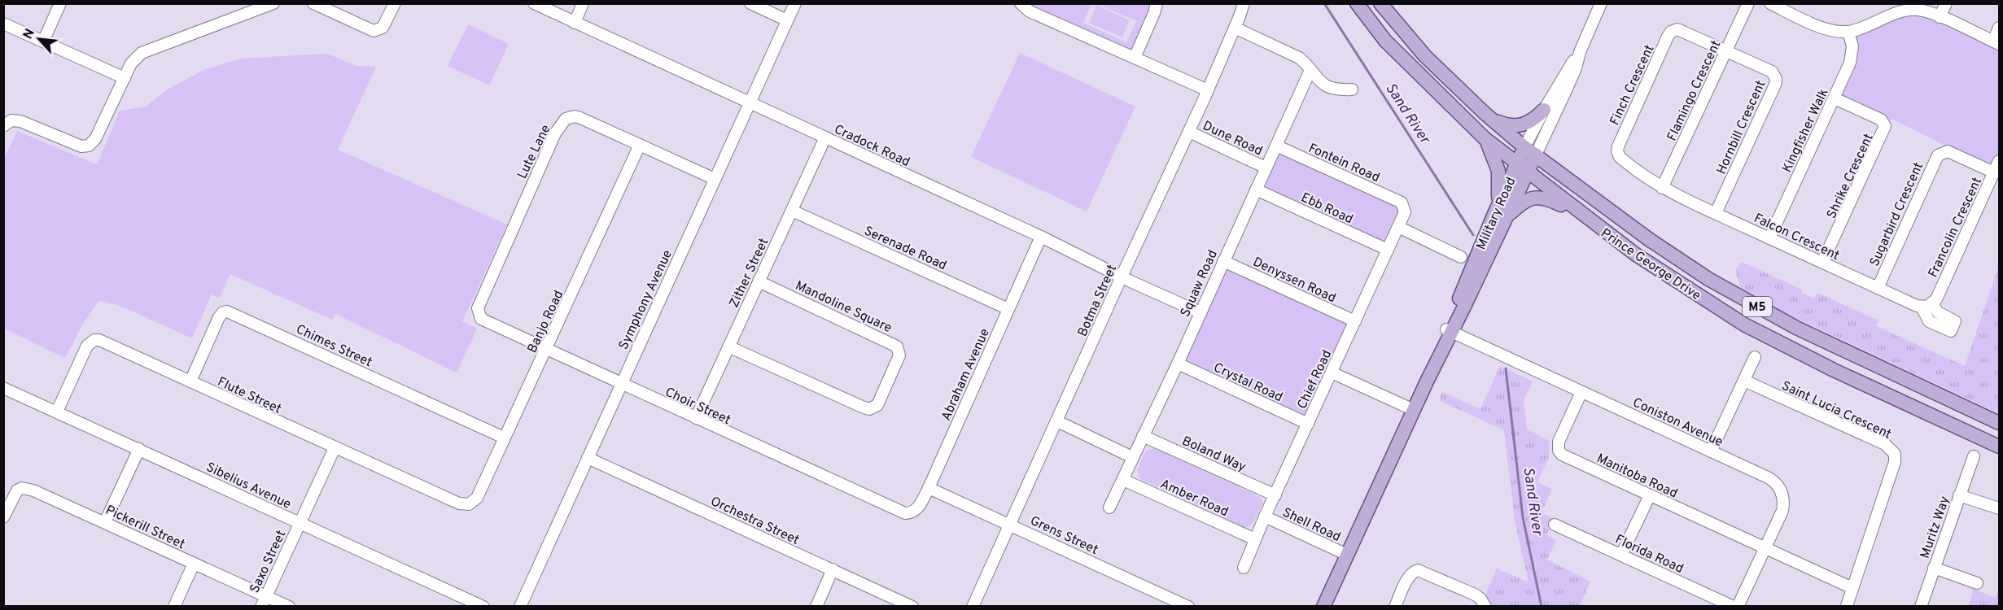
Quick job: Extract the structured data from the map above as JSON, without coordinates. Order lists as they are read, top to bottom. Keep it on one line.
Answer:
{"streets":{"main road":["Military Road","Prince George Drive","M5"],"street":["Finch Crescent","Flamingo Crescent","Hornbill Crescent","Kingfisher Walk","Dune Road","Cradock Road","Lute Lane","Fontein Road","Shrike Crescent","Ebb Road","Sugarbird Crescent","Francolin Crescent","Falcon Crescent","Serenade Road","Zither Street","Denyssen Road","Squaw Road","Symphony Avenue","Botma Street","Mandoline Square","Banjo Road","Chimes Street","Abraham Avenue","Chief Road","Crystal Road","Flute Street","Choir Street","Saint Lucia Crescent","Coniston Avenue","Boland Way","Manitoba Road","Sibelius Avenue","Amber Road","Orchestra Street","Shell Road","Pickerill Street","Muritz Way","Grens Street","Florida Road","Saxo Street"]},"crossings":[["Finch Crescent","Flamingo Crescent"],["Finch Crescent","Hornbill Crescent"],["Finch Crescent","Falcon Crescent"],["Flamingo Crescent","Hornbill Crescent"],["Flamingo Crescent","Falcon Crescent"],["Hornbill Crescent","Falcon Crescent"],["Kingfisher Walk","Shrike Crescent"],["Kingfisher Walk","Falcon Crescent"],["Dune Road","Squaw Road"],["Dune Road","Botma Street"],["Cradock Road","Zither Street"],["Cradock Road","Squaw Road"],["Cradock Road","Symphony Avenue"],["Cradock Road","Botma Street"],["Cradock Road","Abraham Avenue"],["Lute Lane","Symphony Avenue"],["Lute Lane","Banjo Road"],["Lute Lane","Choir Street"],["Fontein Road","Squaw Road"],["Fontein Road","Chief Road"],["Shrike Crescent","Falcon Crescent"],["Ebb Road","Squaw Road"],["Ebb Road","Chief Road"],["Military Road","Prince George Drive"],["Military Road","Coniston Avenue"],["Military Road","Shell Road"],["Sugarbird Crescent","Francolin Crescent"],["Sugarbird Crescent","Falcon Crescent"],["Francolin Crescent","Falcon Crescent"],["Serenade Road","Zither Street"],["Serenade Road","Abraham Avenue"],["Zither Street","Mandoline Square"],["Zither Street","Choir Street"],["Denyssen Road","Squaw Road"],["Denyssen Road","Chief Road"],["Squaw Road","Crystal Road"],["Squaw Road","Boland Way"],["Squaw Road","Amber Road"],["Symphony Avenue","Choir Street"],["Symphony Avenue","Orchestra Street"],["Botma Street","Grens Street"],["Banjo Road","Chimes Street"],["Banjo Road","Flute Street"],["Banjo Road","Choir Street"],["Chimes Street","Flute Street"],["Abraham Avenue","Choir Street"],["Abraham Avenue","Grens Street"],["Chief Road","Crystal Road"],["Chief Road","Boland Way"],["Chief Road","Amber Road"],["Chief Road","Shell Road"],["Flute Street","Sibelius Avenue"],["Flute Street","Saxo Street"],["Coniston Avenue","Manitoba Road"],["Sibelius Avenue","Saxo Street"],["Pickerill Street","Saxo Street"]],"water":["Sand River"],"north":"top left"}
